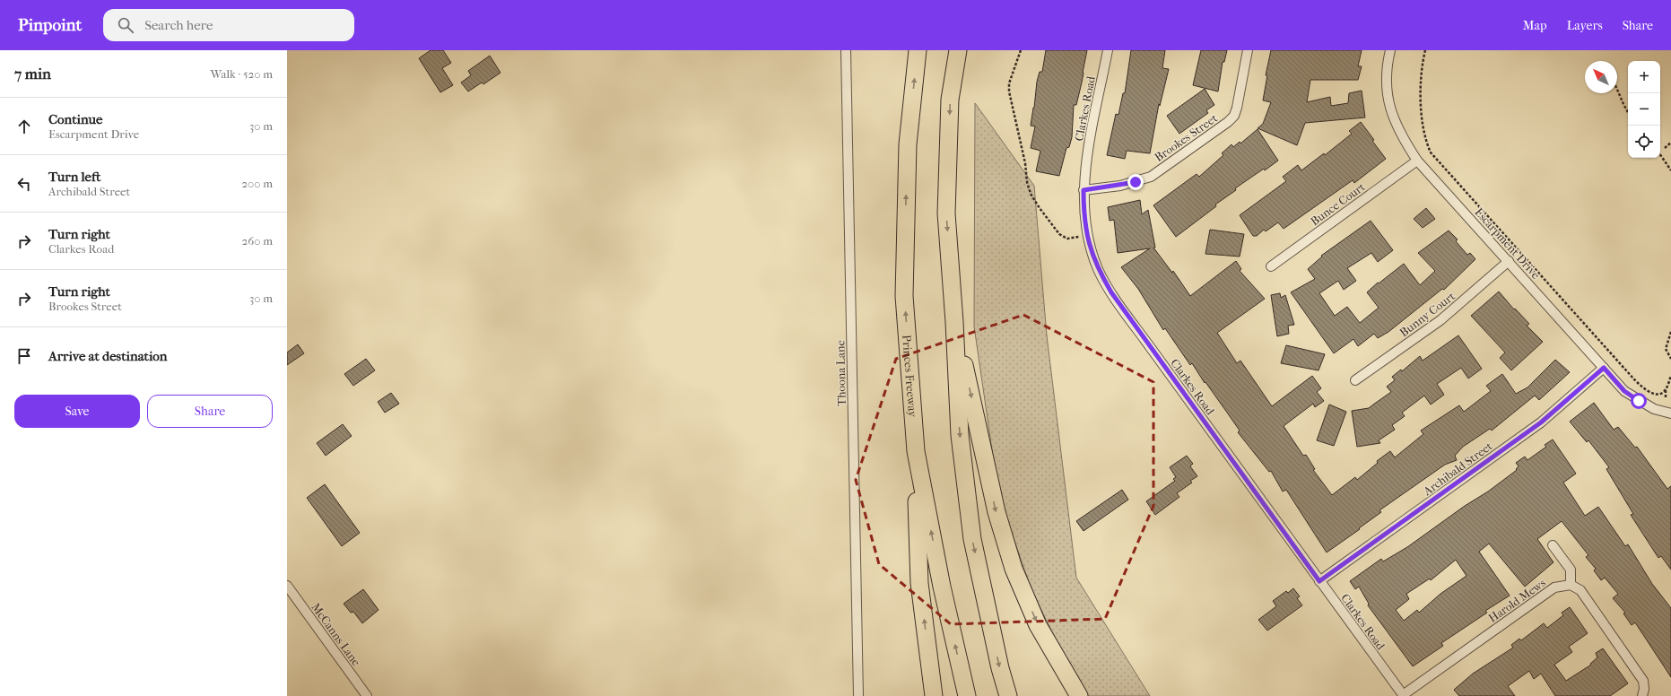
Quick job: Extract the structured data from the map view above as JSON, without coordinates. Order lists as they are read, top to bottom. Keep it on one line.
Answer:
{"streets":{"highway":["Princes Freeway"],"street":["Clarkes Road","Brookes Street","Bunce Court","Escarpment Drive","Bunny Court","Thoona Lane","Archibald Street","Harold Mews","McCanns Lane"]},"crossings":[["Clarkes Road","Brookes Street"],["Clarkes Road","Archibald Street"],["Clarkes Road","Harold Mews"],["Bunce Court","Escarpment Drive"],["Escarpment Drive","Bunny Court"],["Escarpment Drive","Archibald Street"]],"north":"top left","page":{"header":"Pinpoint","search":"Search here","nav":["Map","Layers","Share"],"heading":["7 min","Walk · 520 m"],"map_buttons":["+","−"],"list":[["Continue","Escarpment Drive","30 m"],["Turn left","Archibald Street","200 m"],["Turn right","Clarkes Road","260 m"],["Turn right","Brookes Street","30 m"],"Arrive at destination"],"buttons":["Save","Share"]}}
